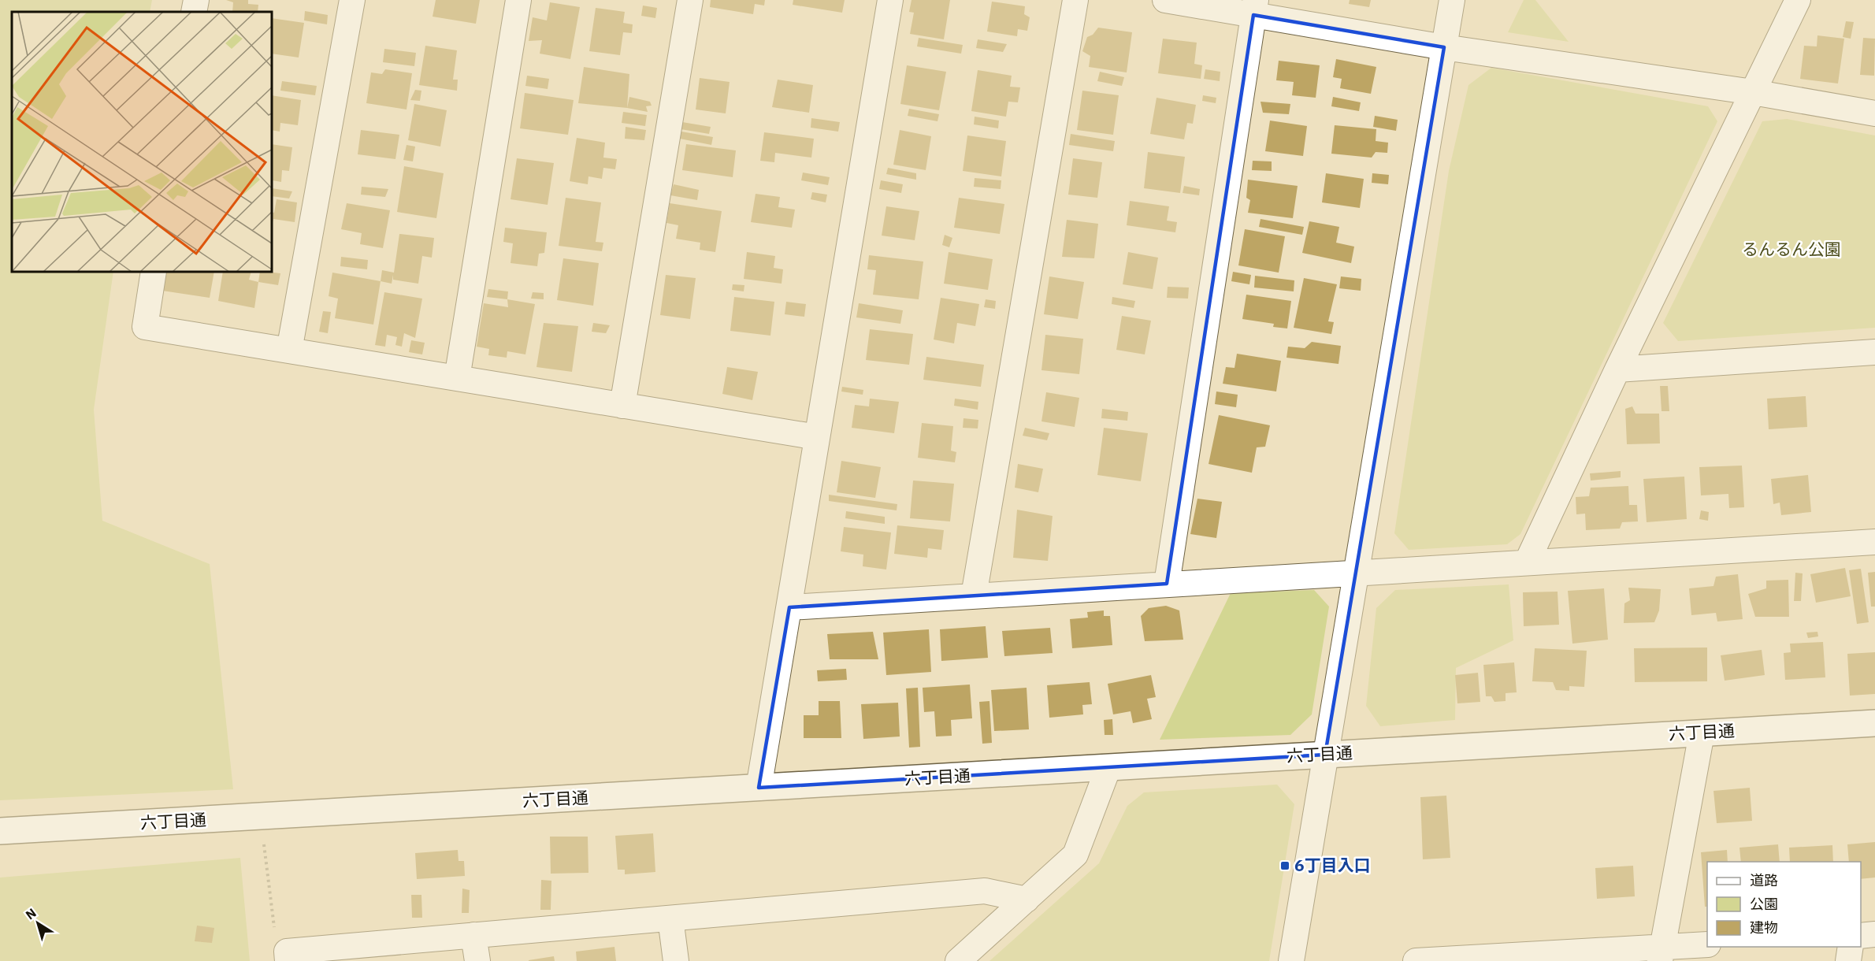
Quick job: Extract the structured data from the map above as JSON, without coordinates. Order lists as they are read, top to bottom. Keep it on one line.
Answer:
{"streets":{"street":["六丁目通"]},"parks":["るんるん公園"],"places":{"transit":["6丁目入口"]},"legend":["道路","公園","建物"],"north":"top left"}
